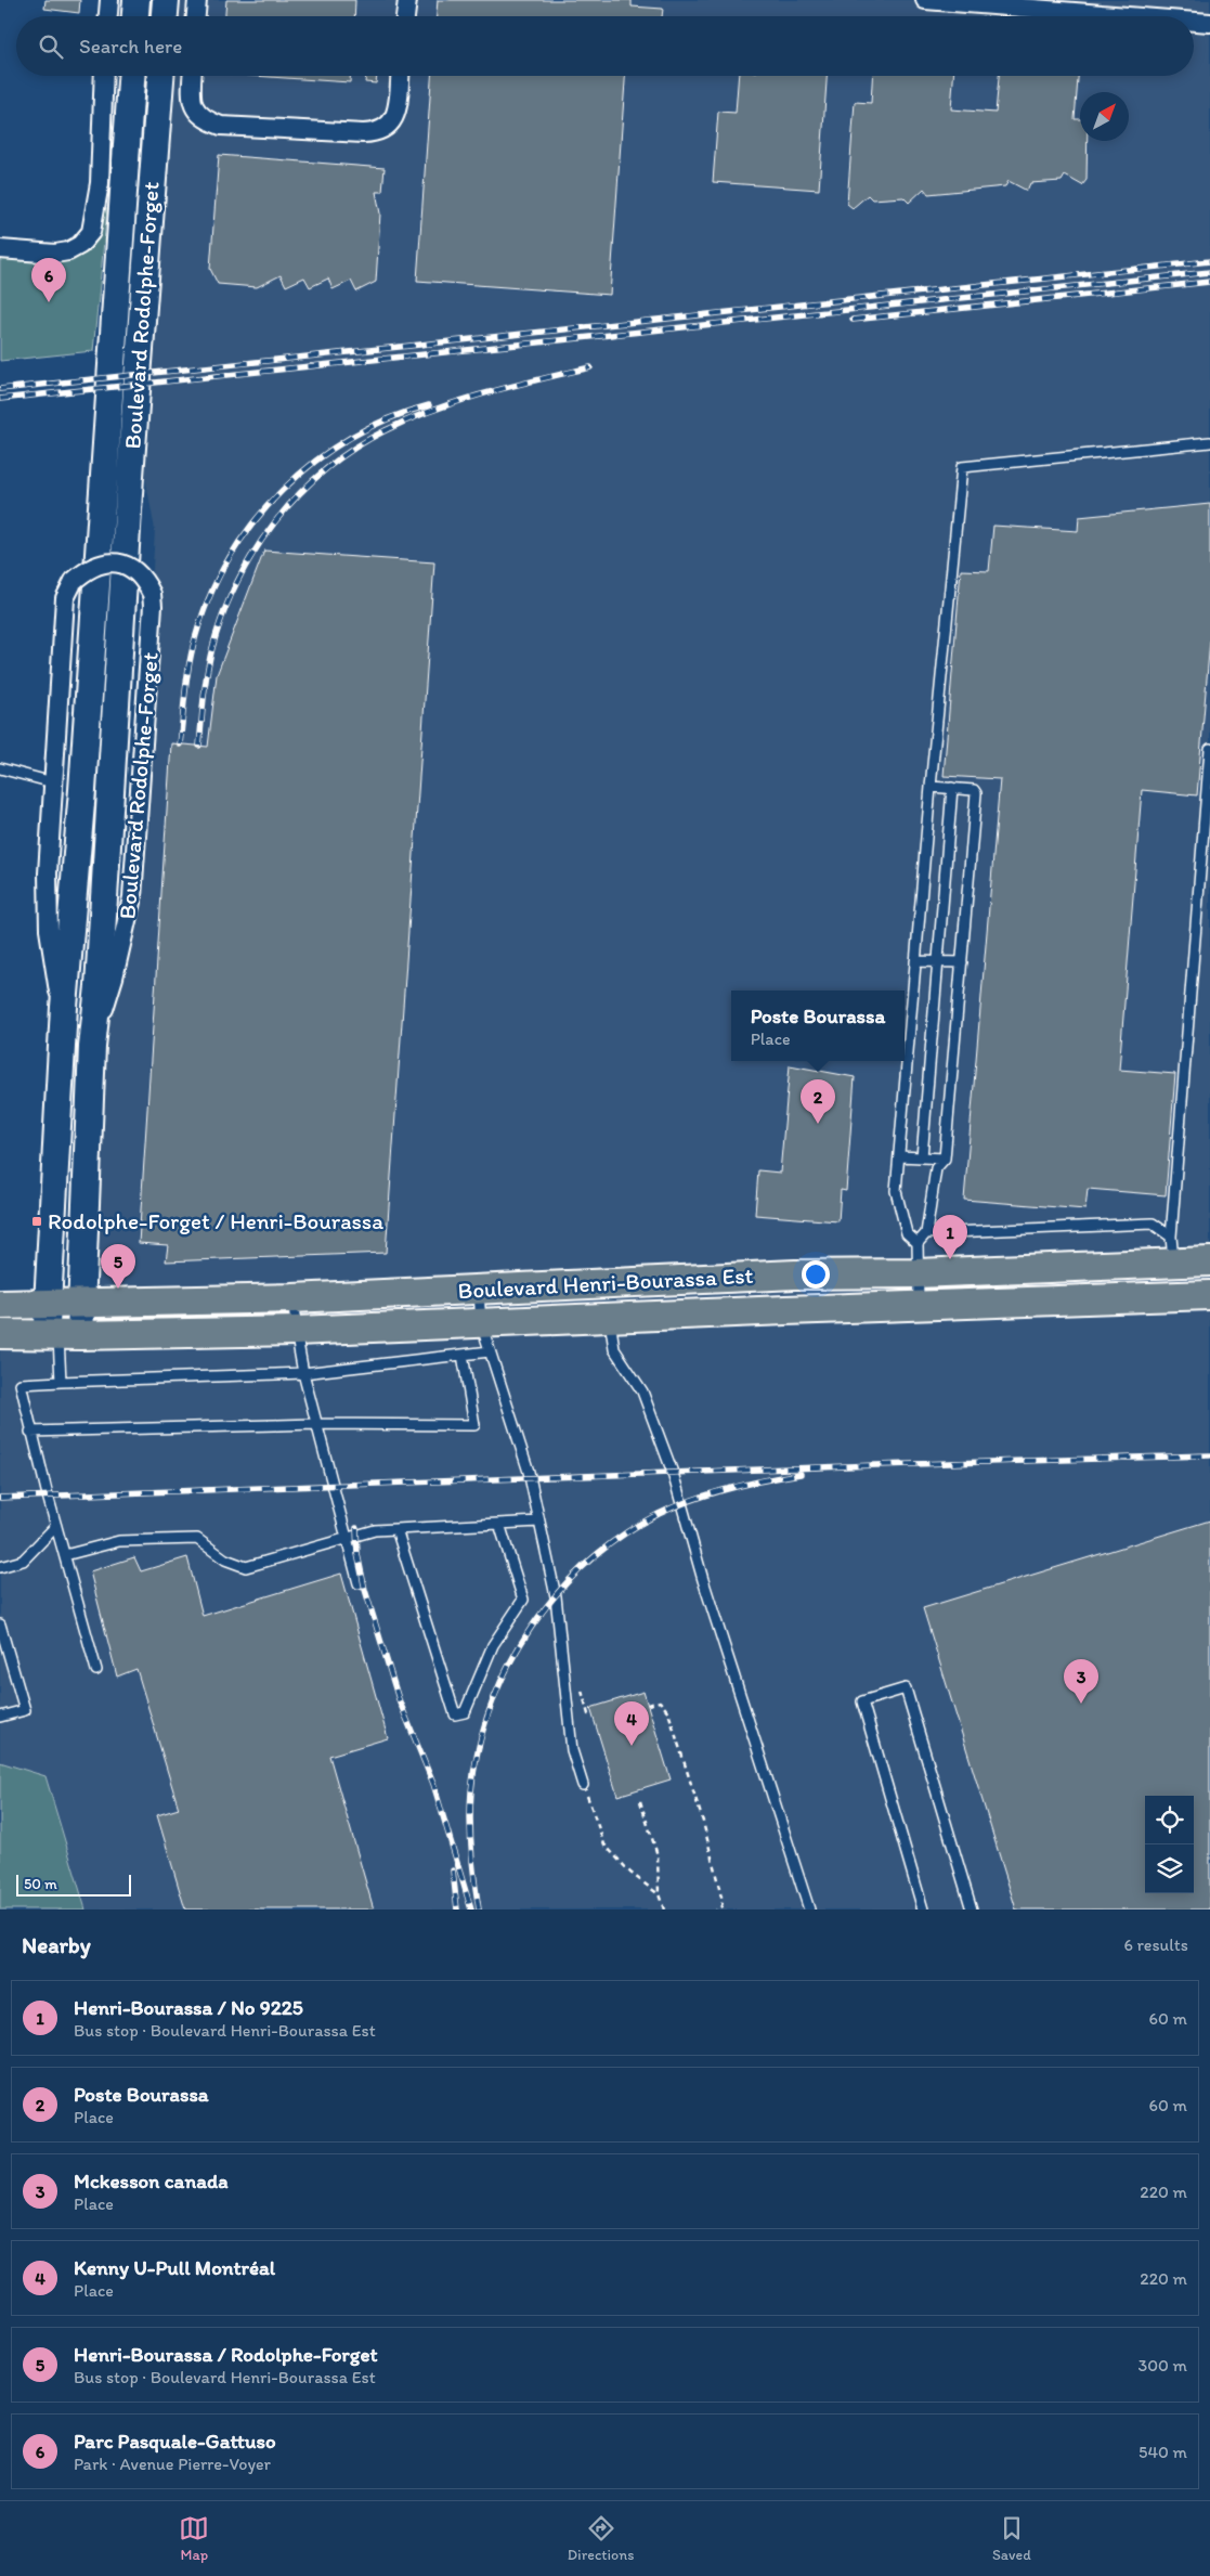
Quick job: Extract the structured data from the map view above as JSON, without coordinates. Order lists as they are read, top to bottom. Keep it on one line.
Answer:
{"streets":{"main road":["Boulevard Henri-Bourassa Est"],"street":["Boulevard Rodolphe-Forget"]},"crossings":[["Boulevard Rodolphe-Forget","Boulevard Henri-Bourassa Est"]],"places":{"transit":["Rodolphe-Forget / Henri-Bourassa"]},"scale_bar":"50 m","north":"top right","page":{"search":"Search here","pins":["6","2","1","5","3","4"],"popup":["Poste Bourassa","Place"],"scale":"50 m","heading":["Nearby","6 results"],"list":[{"mark":"1","name":"Henri-Bourassa / No 9225","note":"Bus stop · Boulevard Henri-Bourassa Est","value":"60 m"},{"mark":"2","name":"Poste Bourassa","note":"Place","value":"60 m"},{"mark":"3","name":"Mckesson canada","note":"Place","value":"220 m"},{"mark":"4","name":"Kenny U-Pull Montréal","note":"Place","value":"220 m"},{"mark":"5","name":"Henri-Bourassa / Rodolphe-Forget","note":"Bus stop · Boulevard Henri-Bourassa Est","value":"300 m"},{"mark":"6","name":"Parc Pasquale-Gattuso","note":"Park · Avenue Pierre-Voyer","value":"540 m"}],"nav":["Map","Directions","Saved"]}}
